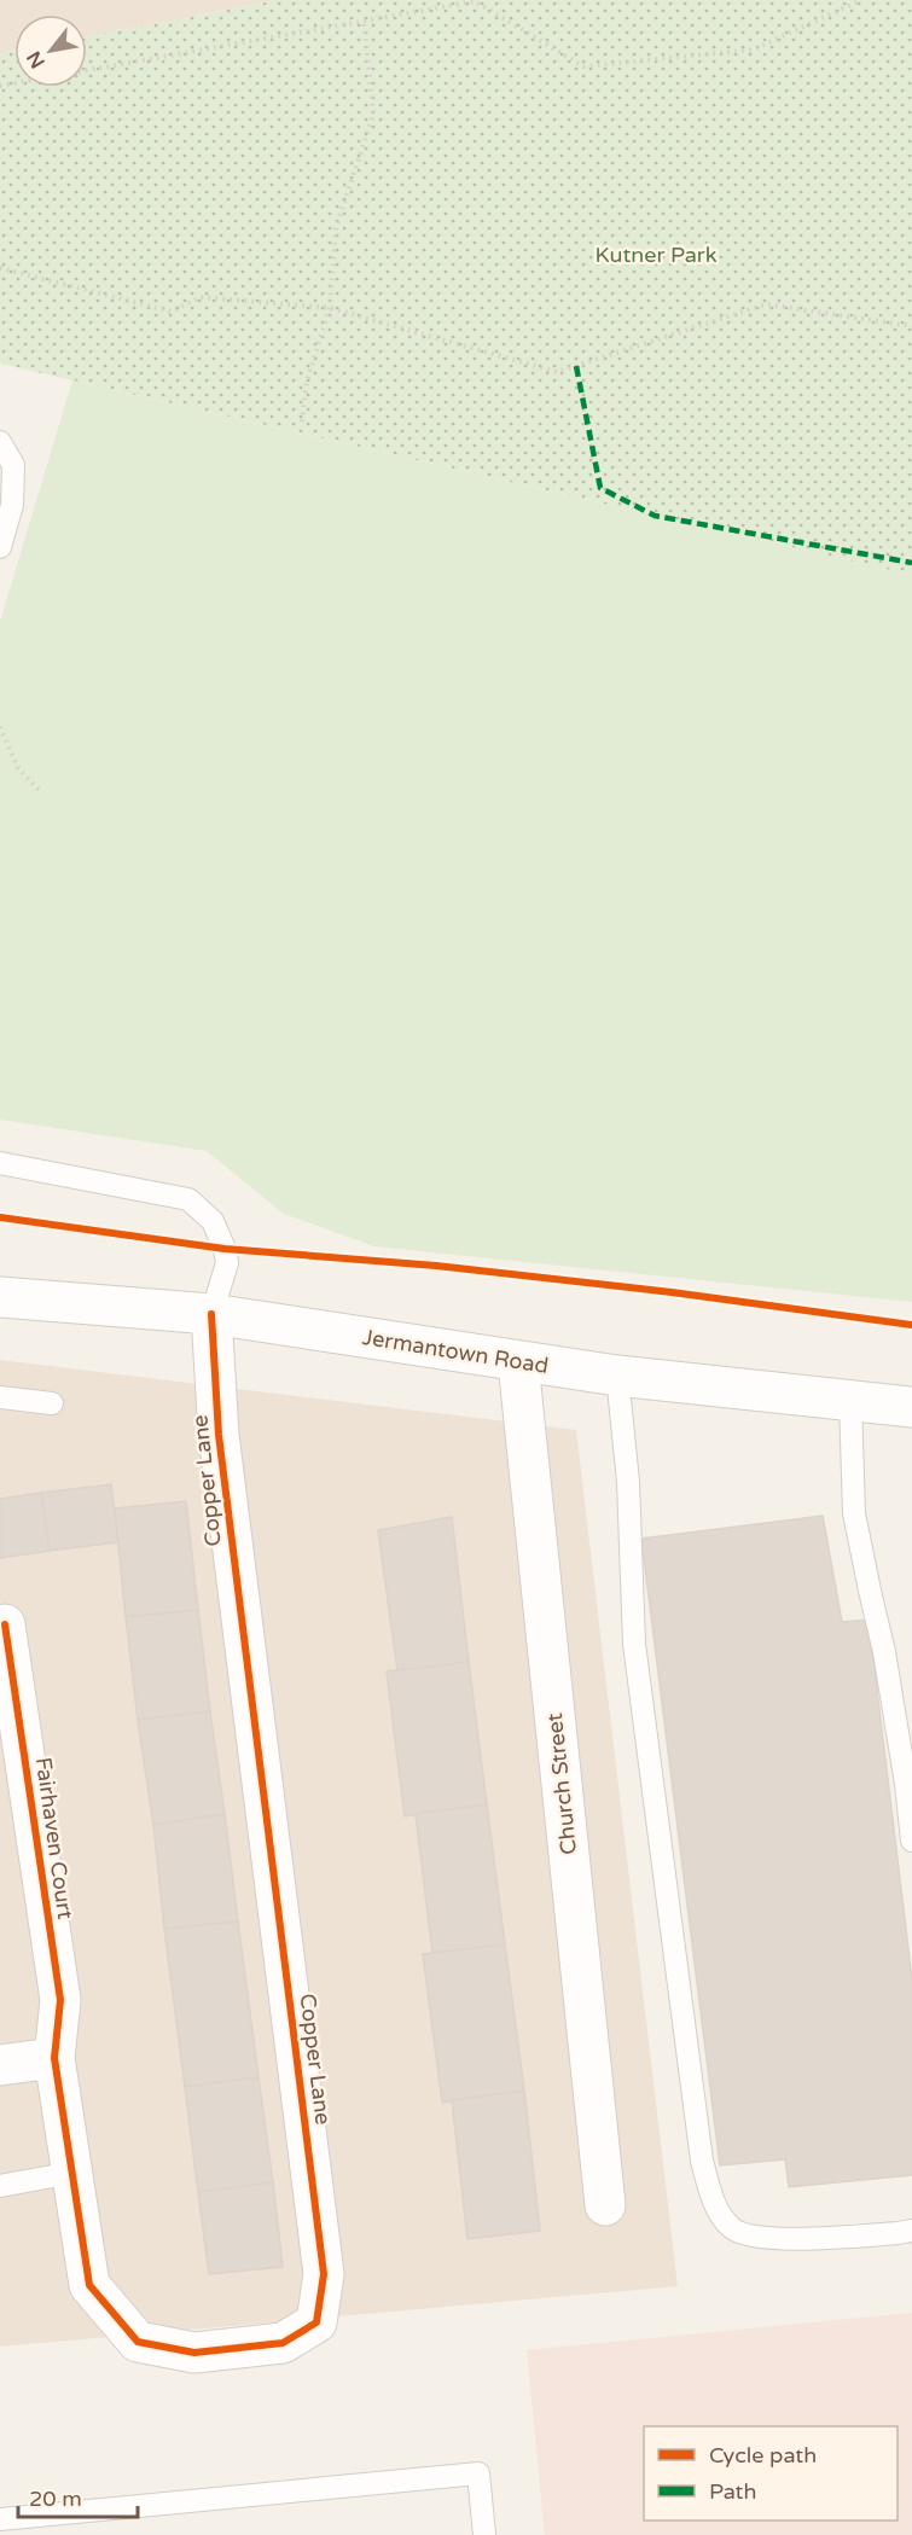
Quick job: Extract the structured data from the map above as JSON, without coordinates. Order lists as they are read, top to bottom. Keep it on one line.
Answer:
{"streets":{"street":["Jermantown Road","Copper Lane","Church Street","Fairhaven Court"]},"crossings":[["Jermantown Road","Copper Lane"],["Jermantown Road","Church Street"],["Copper Lane","Fairhaven Court"]],"parks":["Kutner Park"],"legend":["Cycle path","Path"],"scale_bar":"20 m","north":"bottom left"}
